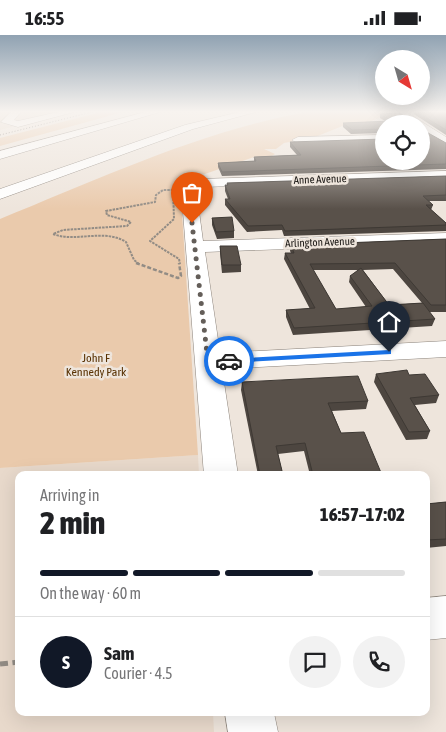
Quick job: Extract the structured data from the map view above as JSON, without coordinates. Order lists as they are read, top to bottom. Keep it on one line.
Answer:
{"streets":{"main road":["Anne Avenue","Arlington Avenue"]},"crossings":[["Anne Avenue","Arlington Avenue"]],"parks":["John F Kennedy Park"],"north":"bottom right","page":{"status":"16:55","heading":["2 min","Arriving in","16:57–17:02"],"panel":["Sam","Courier · 4.5"],"bar":"On the way · 60 m","round":"S"}}
